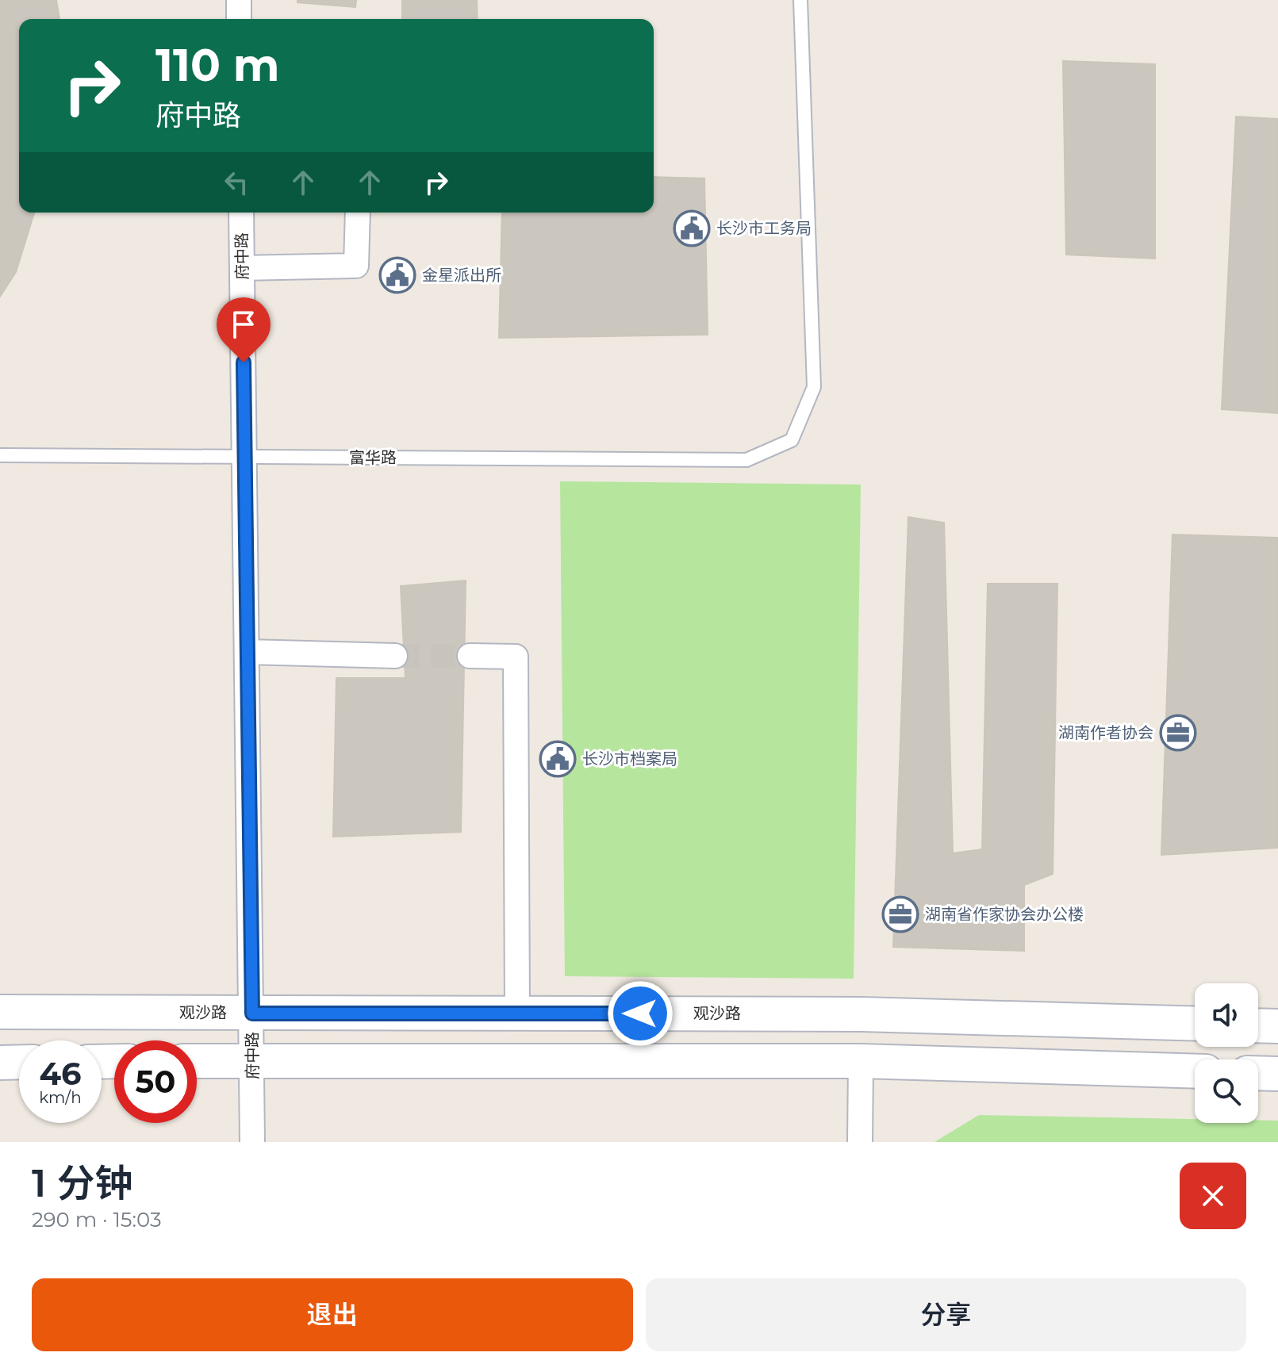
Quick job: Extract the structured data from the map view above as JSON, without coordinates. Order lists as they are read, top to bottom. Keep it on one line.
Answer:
{"streets":{"main road":["观沙路"],"street":["府中路"],"lane":["富华路"]},"crossings":[["府中路","富华路"],["府中路","观沙路"]],"places":{"public building":["长沙市工务局","金星派出所","长沙市档案局"],"office":["湖南作者协会","湖南省作家协会办公楼"]},"page":{"turn":["110 m","府中路"],"speed":"46 km/h","limit":"50","heading":["1 分钟","290 m · 15:03"],"buttons":["退出","分享"]}}
